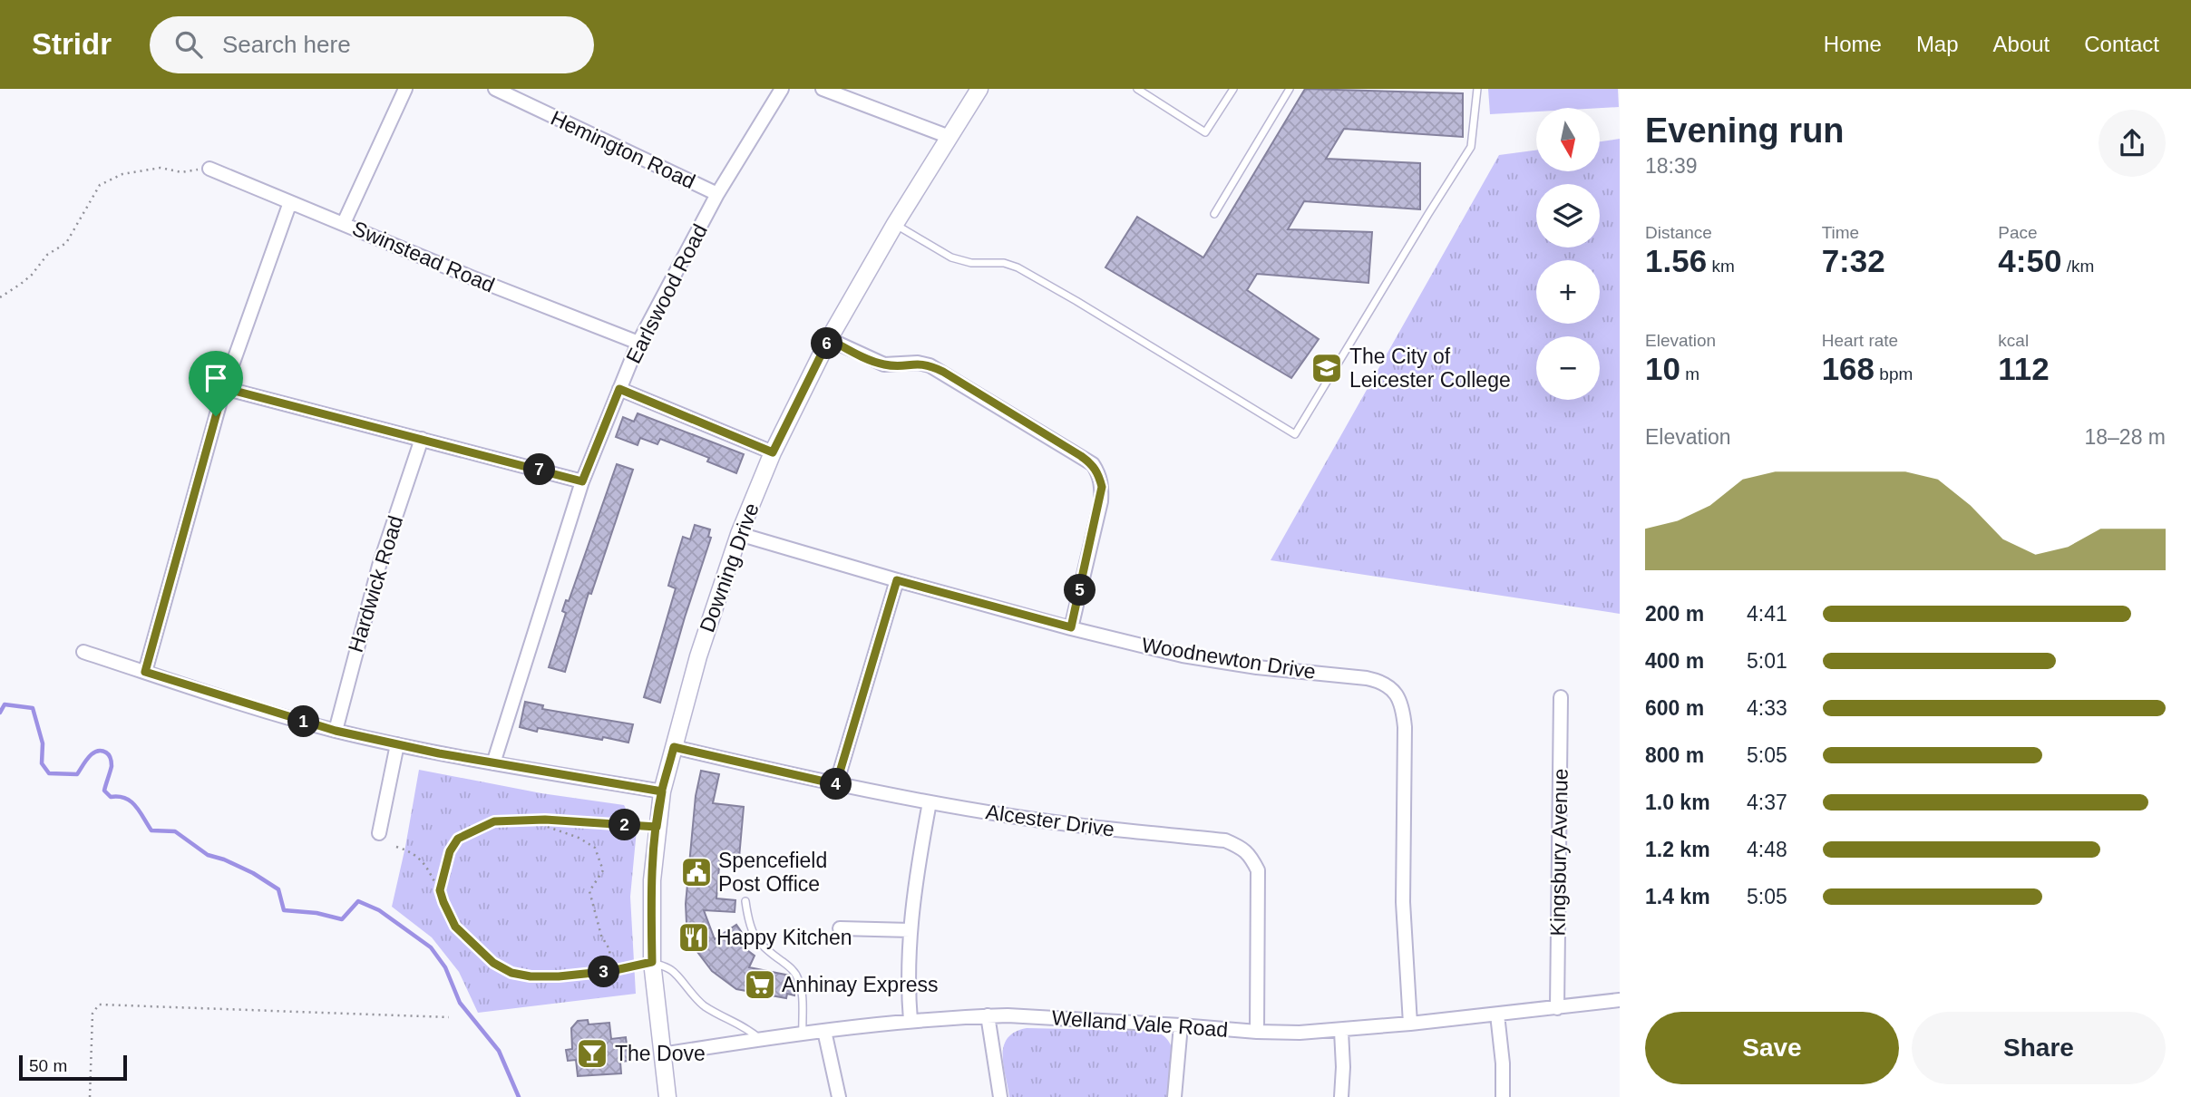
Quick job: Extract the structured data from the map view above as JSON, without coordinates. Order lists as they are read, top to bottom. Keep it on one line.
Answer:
{"streets":{"street":["Hemington Road","Swinstead Road","Earlswood Road","Downing Drive","Hardwick Road","Woodnewton Drive","Alcester Drive","Kingsbury Avenue","Welland Vale Road"]},"crossings":[["Hemington Road","Earlswood Road"],["Swinstead Road","Earlswood Road"],["Downing Drive","Woodnewton Drive"],["Downing Drive","Alcester Drive"],["Downing Drive","Welland Vale Road"],["Woodnewton Drive","Welland Vale Road"],["Alcester Drive","Welland Vale Road"],["Kingsbury Avenue","Welland Vale Road"]],"places":{"school or university":["The City of Leicester College"],"public building":["Spencefield Post Office"],"restaurant":["Happy Kitchen"],"supermarket":["Anhinay Express"],"bar":["The Dove"]},"scale_bar":"50 m","north":"bottom","page":{"header":"Stridr","search":"Search here","nav":["Home","Map","About","Contact"],"heading":["Evening run","18:39"],"map_buttons":["+","−"],"stats":[["Distance","1.56 km"],["Time","7:32"],["Pace","4:50 /km"],["Elevation","10 m"],["Heart rate","168 bpm"],["kcal","112"]],"pins":["6","7","5","1","4","2","3"],"chart":["Elevation","18–28 m"],"list":[{"name":"200 m","note":"4:41"},{"name":"400 m","note":"5:01"},{"name":"600 m","note":"4:33"},{"name":"800 m","note":"5:05"},{"name":"1.0 km","note":"4:37"},{"name":"1.2 km","note":"4:48"},{"name":"1.4 km","note":"5:05"}],"buttons":["Save","Share"],"scale":"50 m"}}
